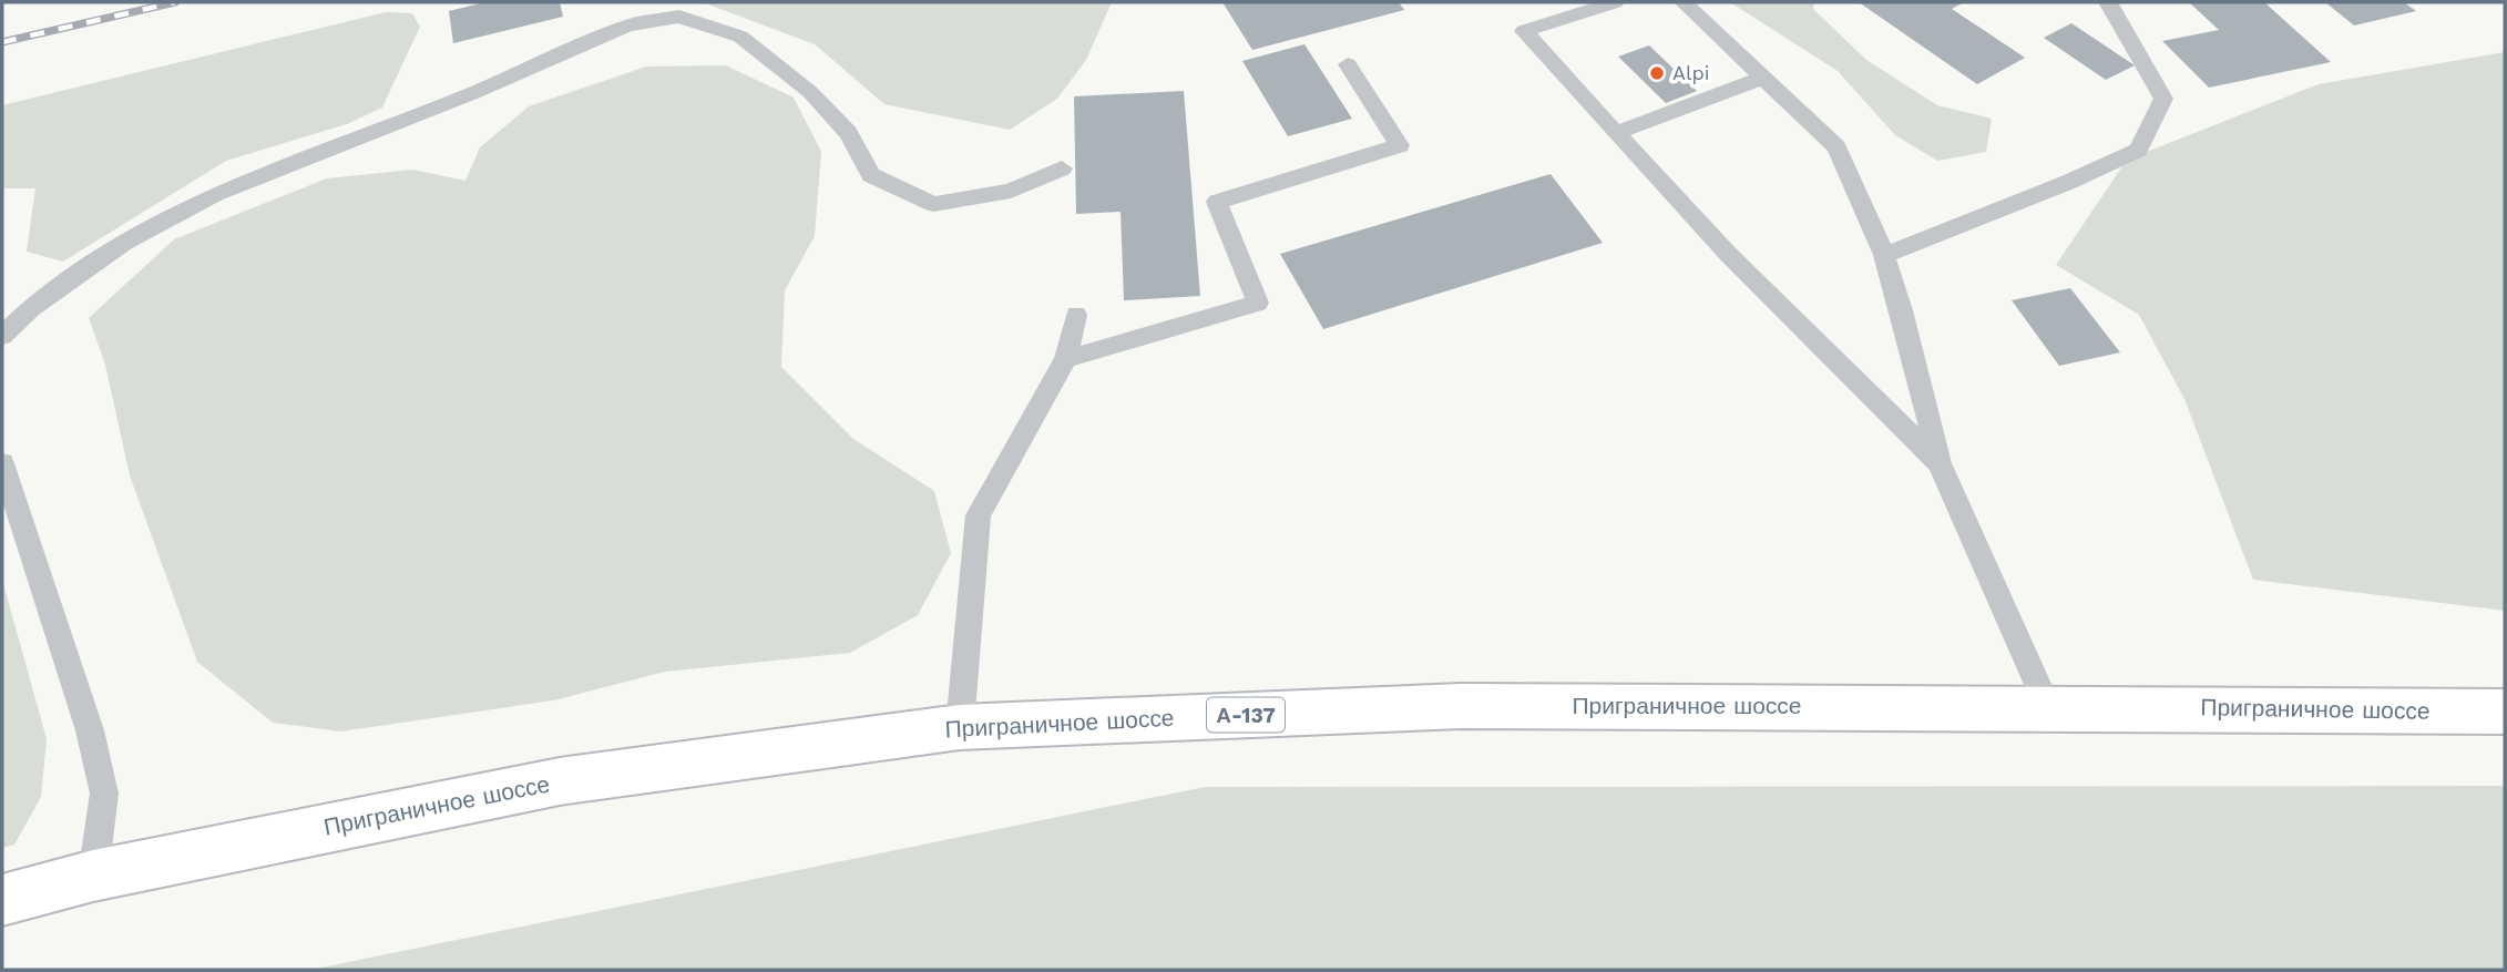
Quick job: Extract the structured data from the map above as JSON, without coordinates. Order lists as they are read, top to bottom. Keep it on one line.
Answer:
{"streets":{"main road":["Приграничное шоссе","А-137"]},"places":["Alpi"]}
